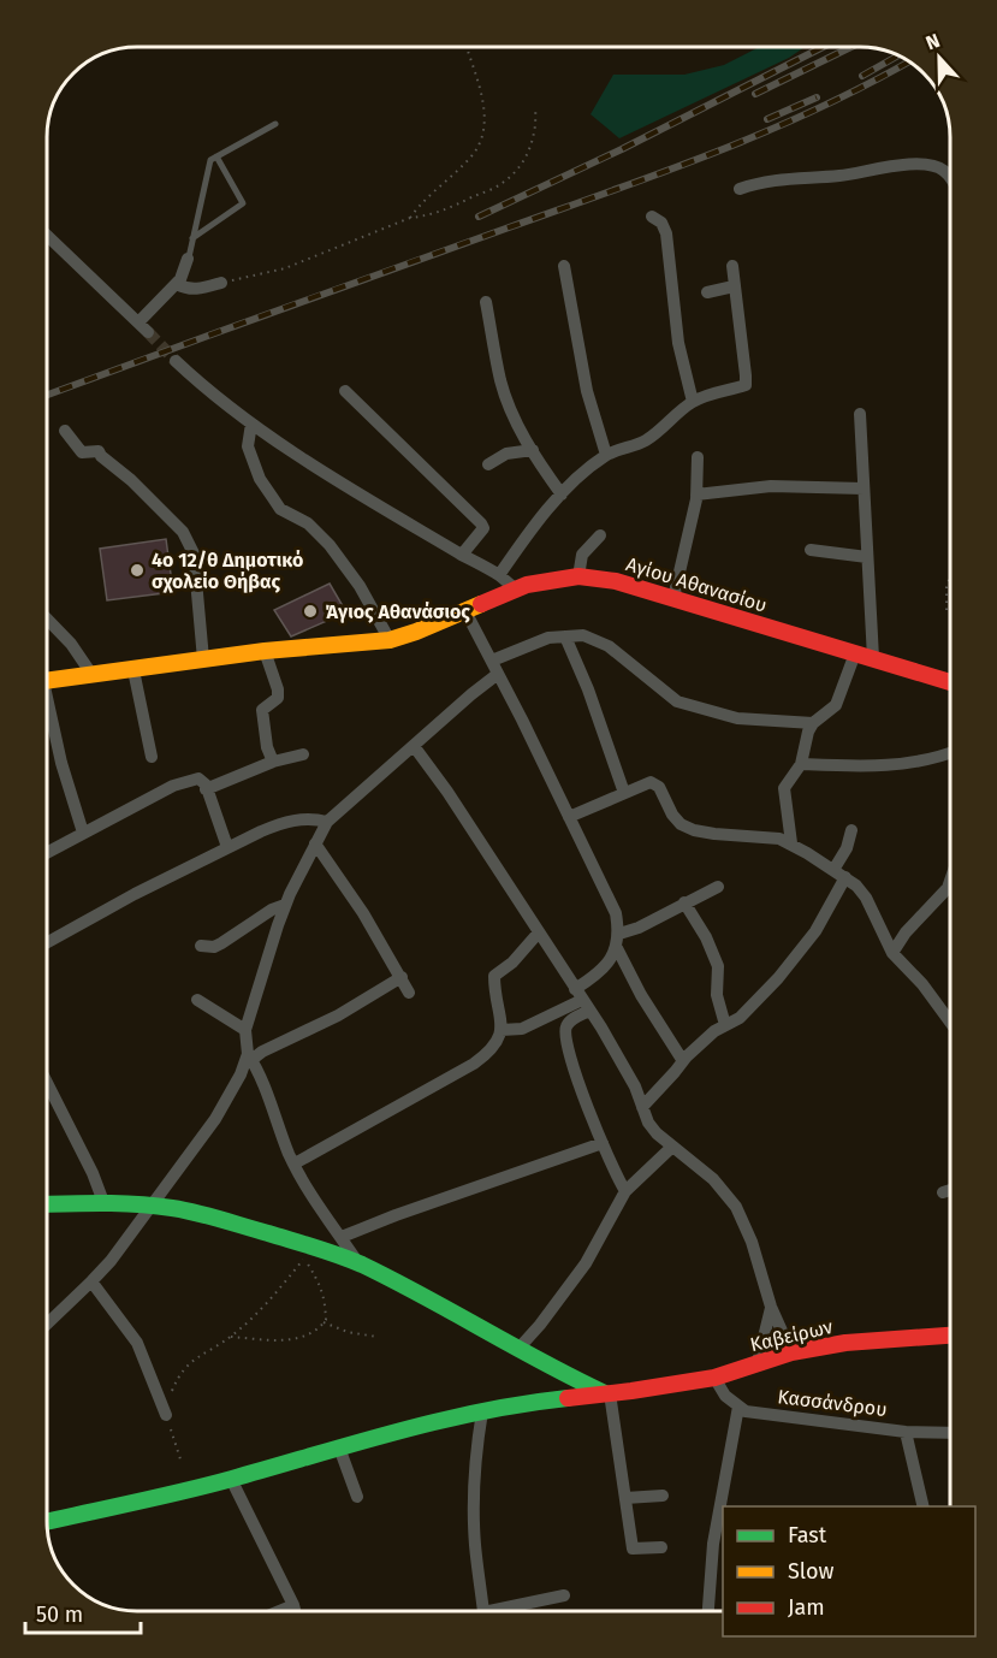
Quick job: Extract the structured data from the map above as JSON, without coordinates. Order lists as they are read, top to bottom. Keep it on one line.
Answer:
{"streets":{"main road":["Αγίου Αθανασίου","Καβείρων"],"street":["Κασσάνδρου"]},"places":["4ο 12/θ Δημοτικό σχολείο Θήβας","Άγιος Αθανάσιος"],"legend":["Fast","Slow","Jam"],"scale_bar":"50 m","north":"top"}
